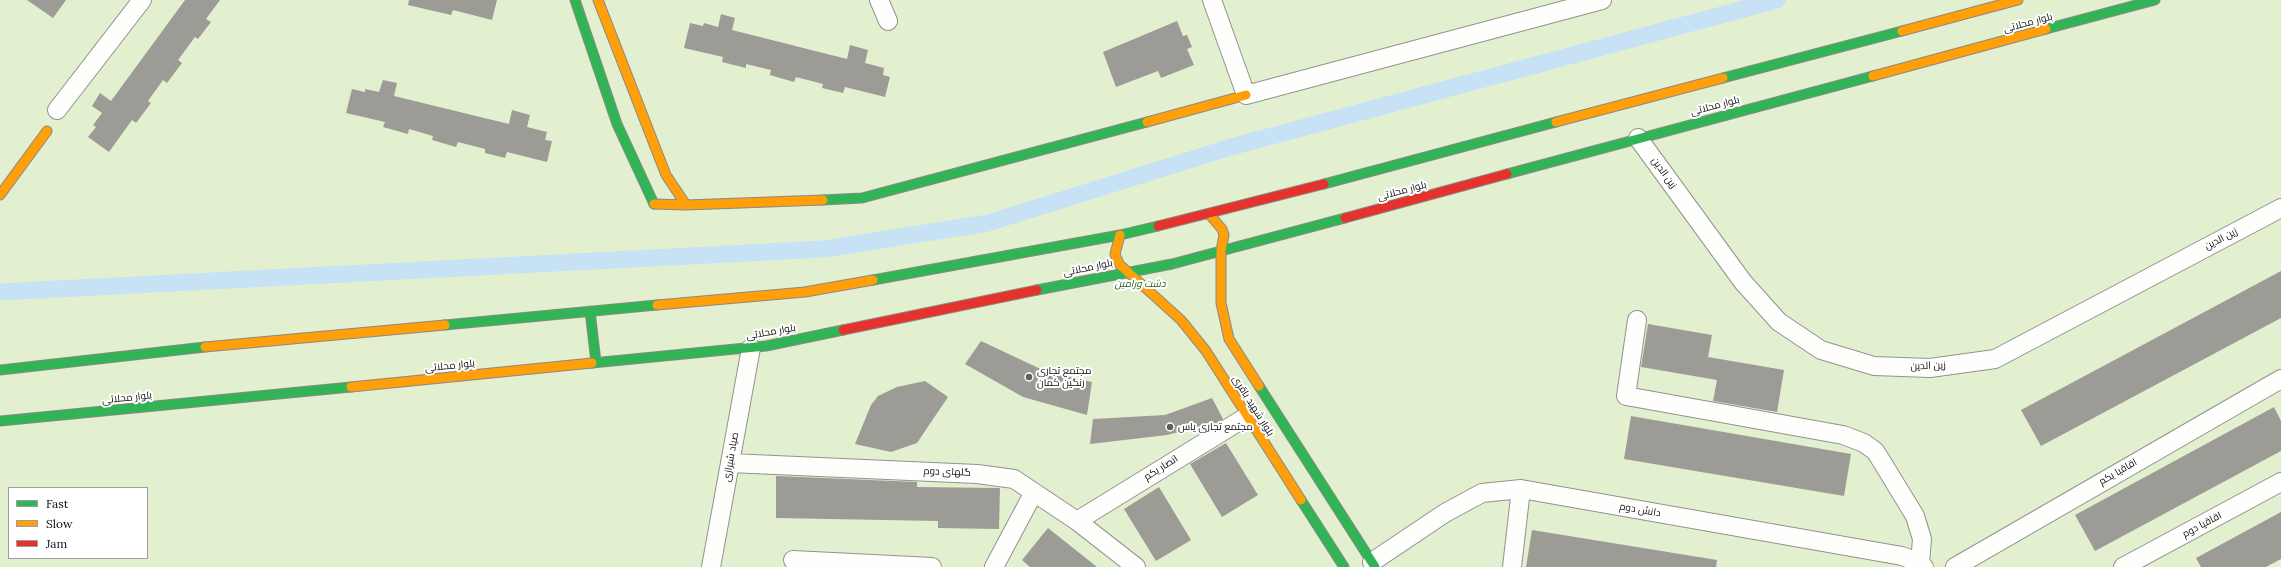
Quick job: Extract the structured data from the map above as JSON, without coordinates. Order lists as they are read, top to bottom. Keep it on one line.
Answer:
{"streets":{"street":["بلوار محلاتی","زین الدین","بلوار شهید باقری","صیاد شیرازی","انصار یکم","گلهای دوم","اقاقیا یکم","دانش دوم","اقاقیا دوم"]},"crossings":[["بلوار محلاتی","زین الدین"],["بلوار محلاتی","بلوار شهید باقری"],["بلوار محلاتی","صیاد شیرازی"],["بلوار شهید باقری","انصار یکم"],["بلوار شهید باقری","دانش دوم"],["صیاد شیرازی","گلهای دوم"],["انصار یکم","گلهای دوم"]],"parks":["دشت ورامین"],"places":["مجتمع تجاری رنگین کمان","مجتمع تجاری یاس"],"legend":["Fast","Slow","Jam"]}
